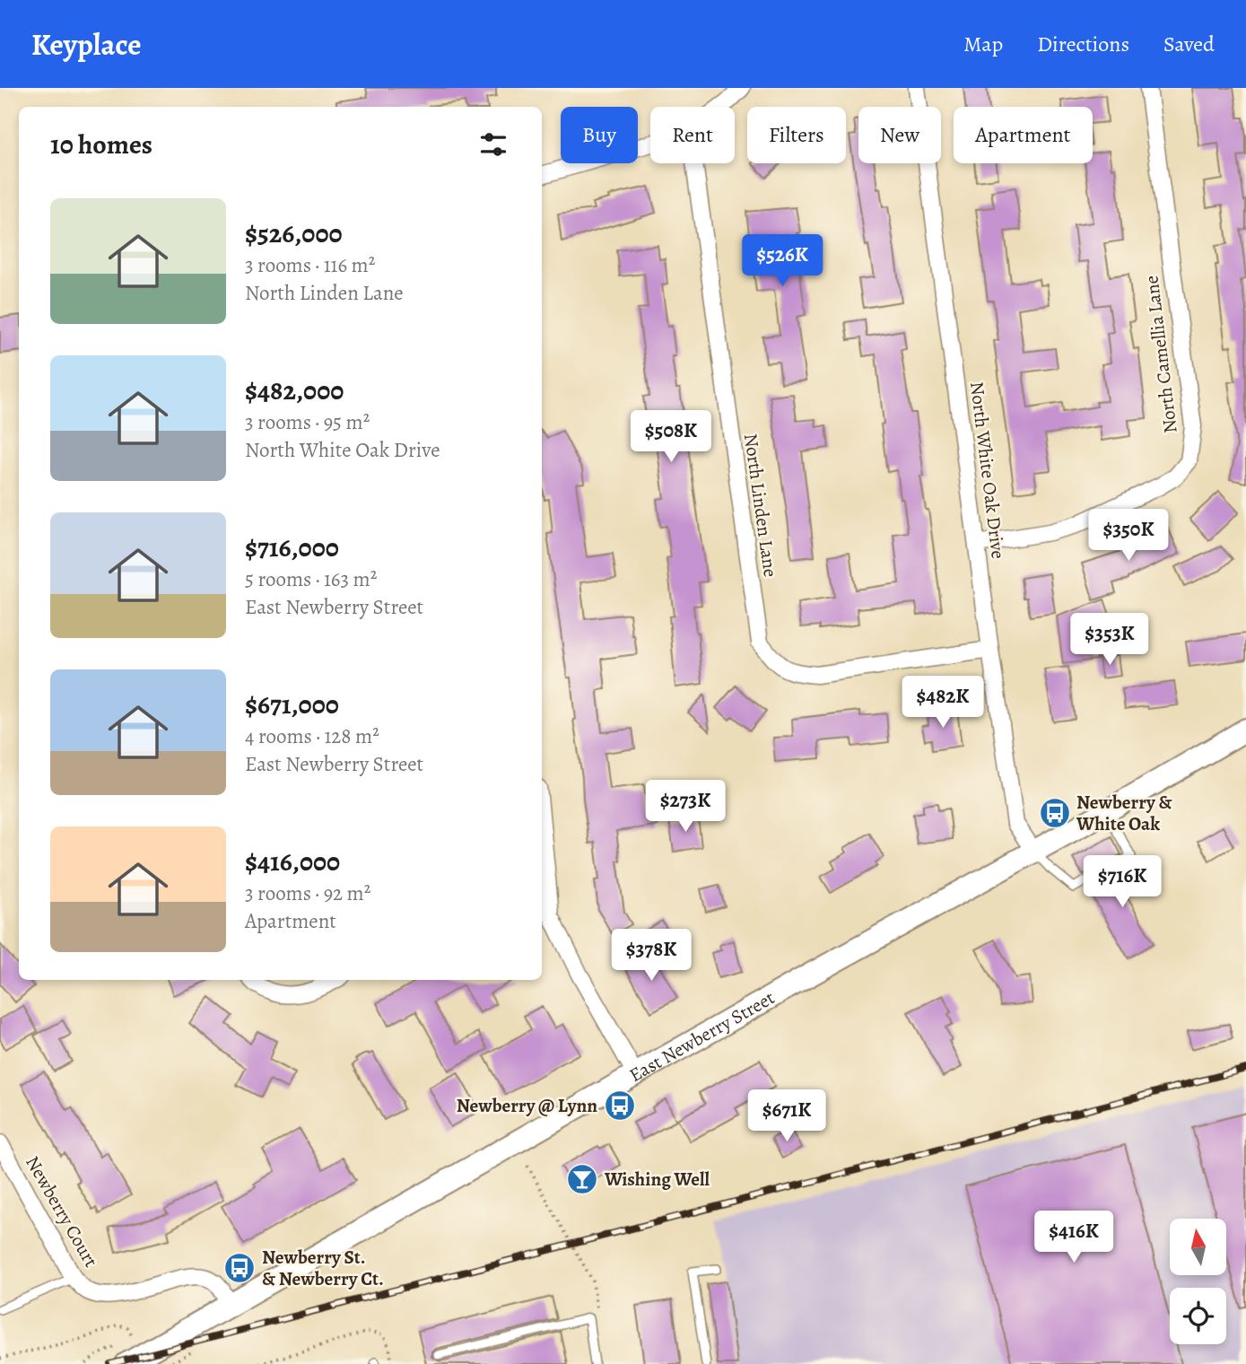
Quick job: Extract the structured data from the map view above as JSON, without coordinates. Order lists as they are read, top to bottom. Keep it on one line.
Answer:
{"streets":{"main road":["East Newberry Street"],"street":["North Camellia Lane","North White Oak Drive","North Linden Lane","Newberry Court"]},"crossings":[["North Camellia Lane","North White Oak Drive"],["North White Oak Drive","North Linden Lane"],["North White Oak Drive","East Newberry Street"],["East Newberry Street","Newberry Court"]],"places":{"bus stop":["Newberry & White Oak","Newberry @ Lynn","Newberry St. & Newberry Ct."],"bar":["Wishing Well"]},"north":"top","page":{"header":"Keyplace","nav":["Map","Directions","Saved"],"chip":["Buy","Rent","Filters","New","Apartment"],"heading":"10 homes","list":[{"name":"$526,000","note":"3 rooms · 116 m² · North Linden Lane"},{"name":"$482,000","note":"3 rooms · 95 m² · North White Oak Drive"},{"name":"$716,000","note":"5 rooms · 163 m² · East Newberry Street"},{"name":"$671,000","note":"4 rooms · 128 m² · East Newberry Street"},{"name":"$416,000","note":"3 rooms · 92 m² · Apartment"}],"price":["$526K","$508K","$350K","$353K","$482K","$273K","$716K","$378K","$671K","$416K"]}}
